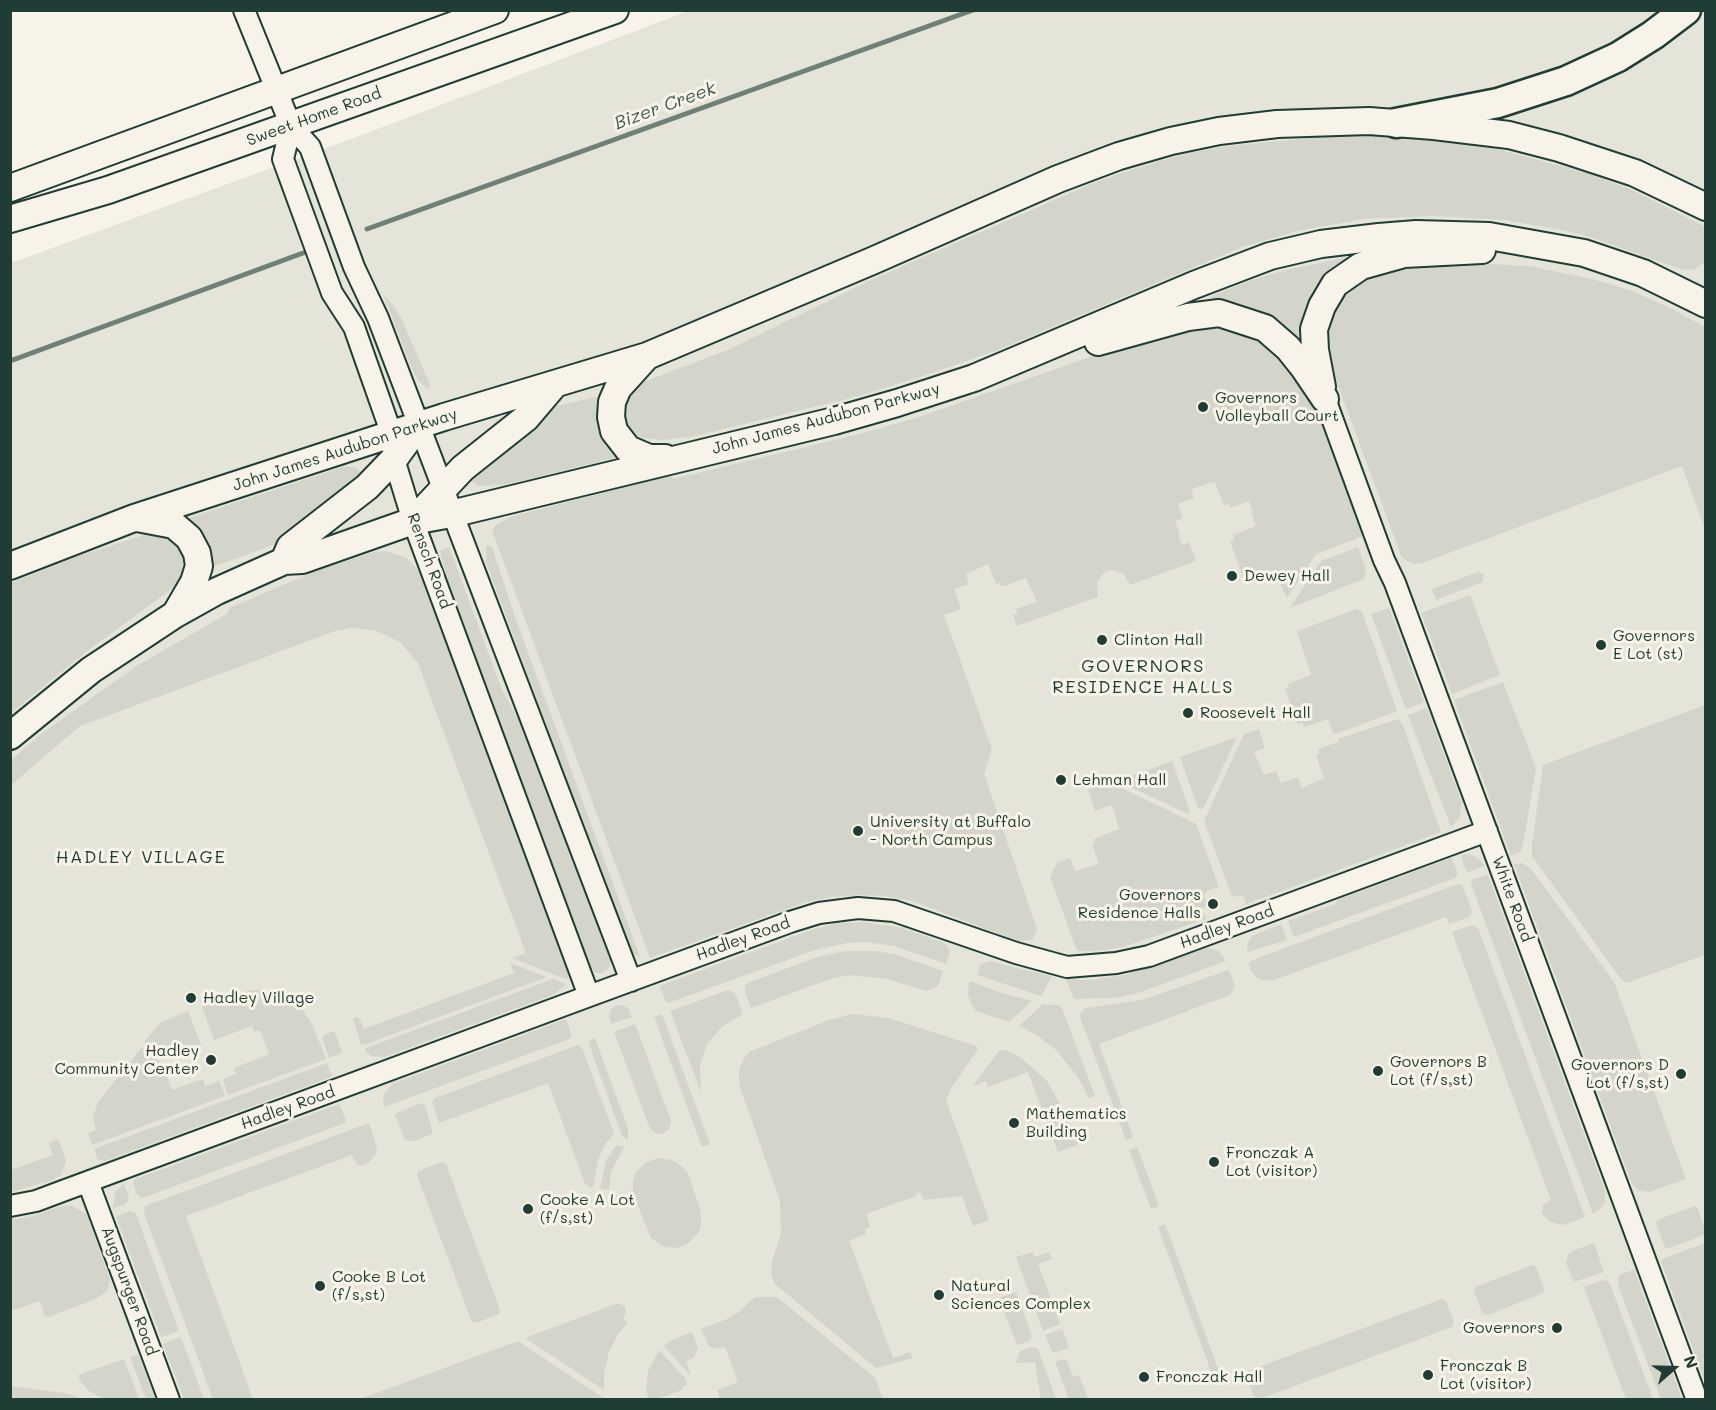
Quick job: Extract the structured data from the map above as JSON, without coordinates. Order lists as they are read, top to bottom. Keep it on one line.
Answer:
{"streets":{"main road":["Sweet Home Road","John James Audubon Parkway"],"street":["Rensch Road","White Road","Hadley Road","Augspurger Road"]},"crossings":[["Sweet Home Road","Rensch Road"],["John James Audubon Parkway","Rensch Road"],["Rensch Road","Hadley Road"],["White Road","Hadley Road"],["Hadley Road","Augspurger Road"]],"districts":["GOVERNORS RESIDENCE HALLS","HADLEY VILLAGE"],"water":["Bizer Creek"],"places":["Governors Volleyball Court","Dewey Hall","Clinton Hall","Governors E Lot (st)","Roosevelt Hall","Lehman Hall","University at Buffalo - North Campus","Governors Residence Halls","Hadley Village","Hadley Community Center","Governors B Lot (f/s,st)","Governors D Lot (f/s,st)","Mathematics Building","Fronczak A Lot (visitor)","Cooke A Lot (f/s,st)","Cooke B Lot (f/s,st)","Natural Sciences Complex","Governors","Fronczak B Lot (visitor)","Fronczak Hall"],"north":"right"}
